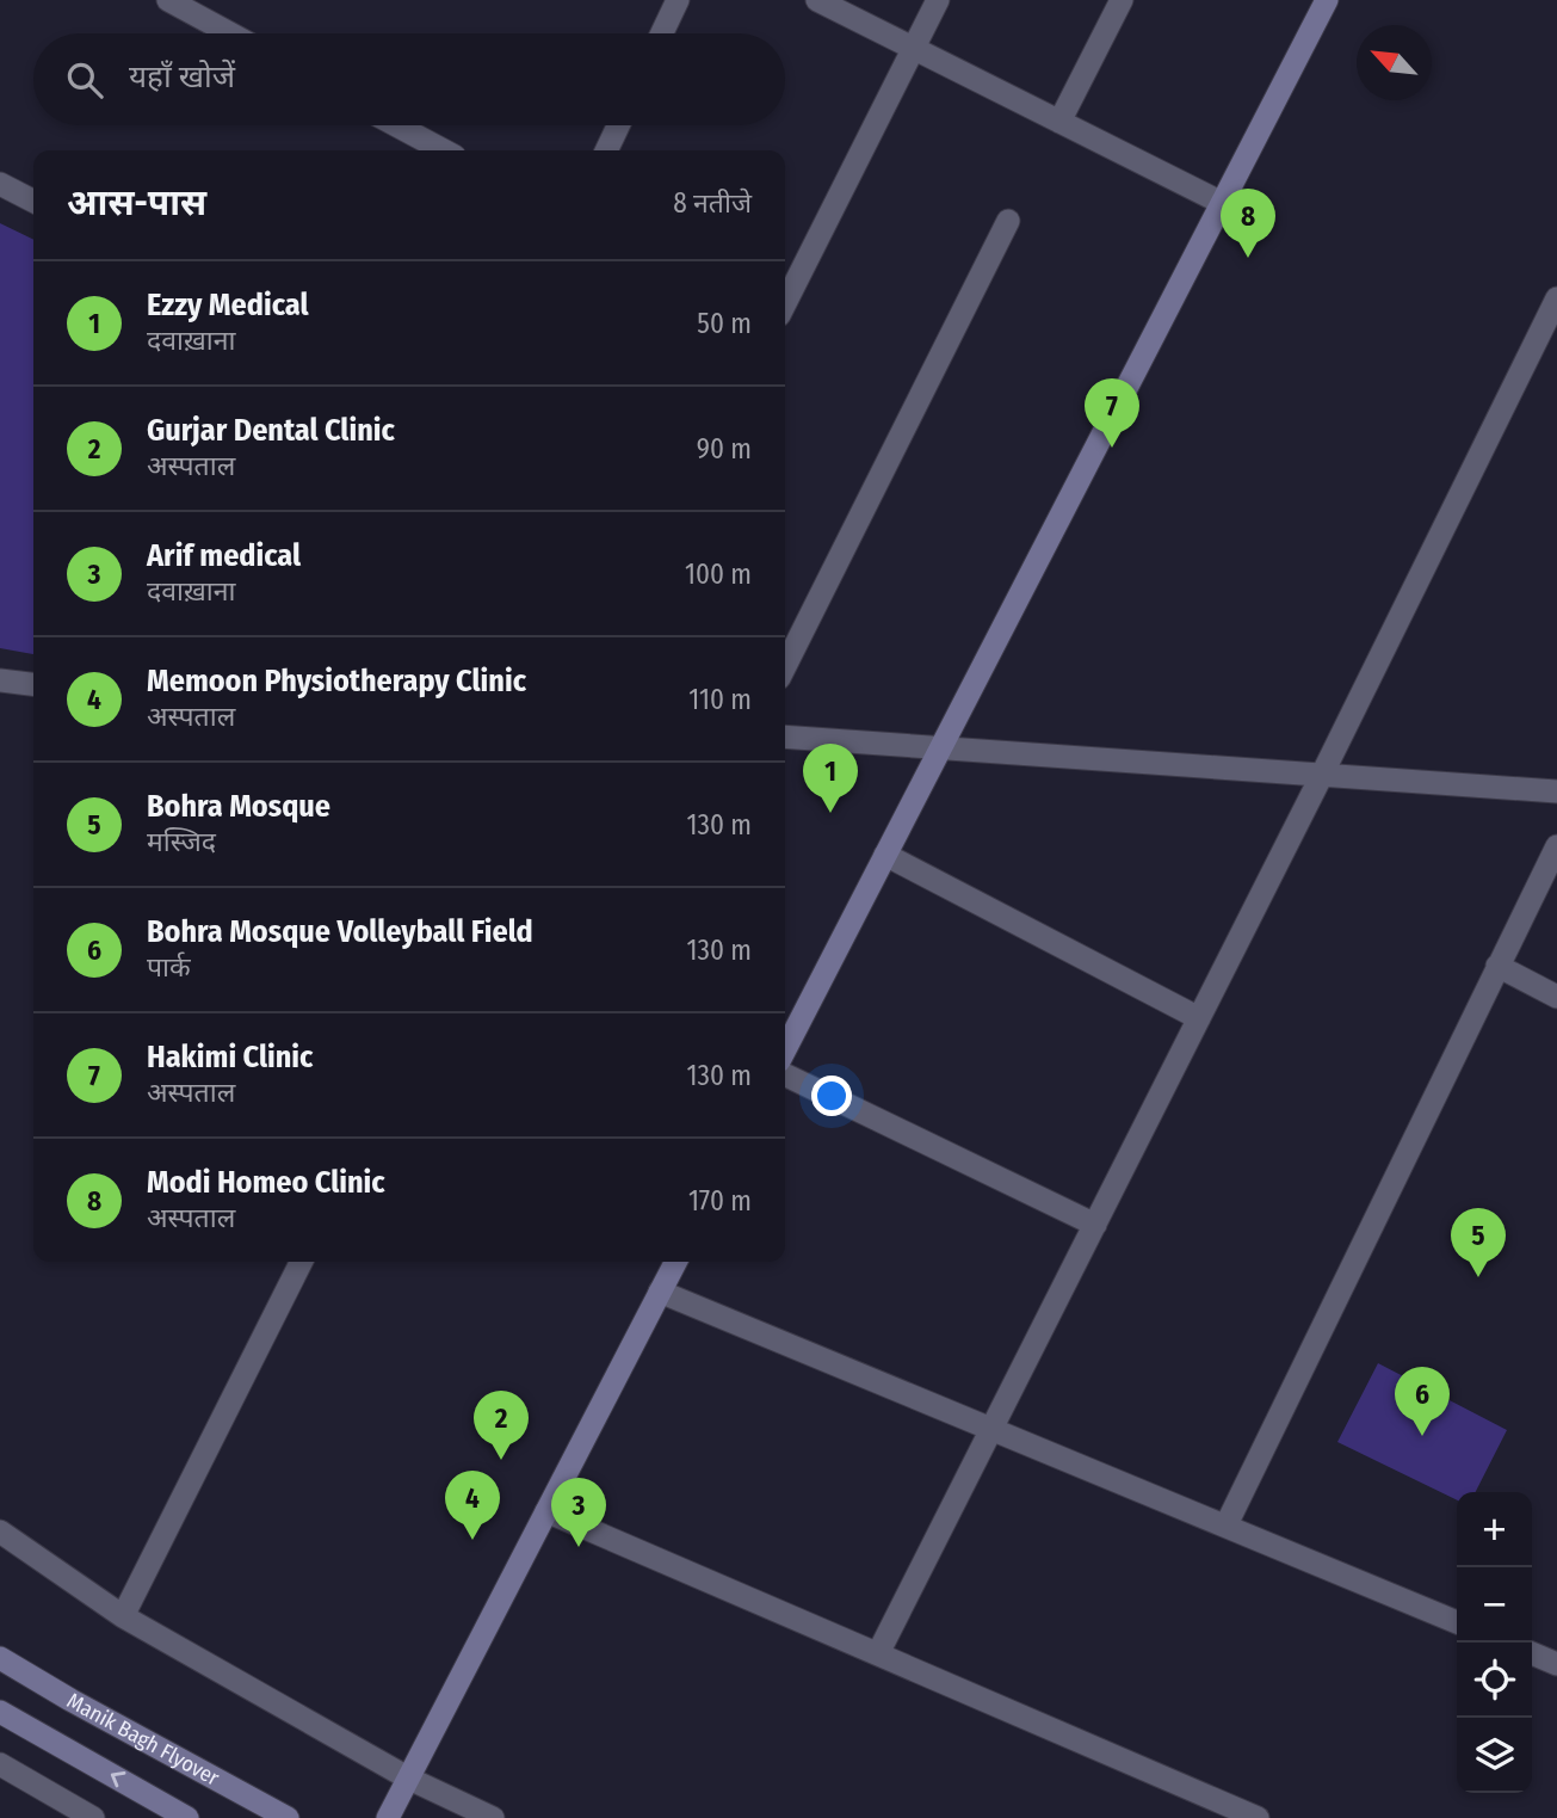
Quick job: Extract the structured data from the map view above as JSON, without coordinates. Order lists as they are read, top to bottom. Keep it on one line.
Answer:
{"streets":{"main road":["Manik Bagh Flyover"]},"north":"top left","page":{"search":"यहाँ खोजें","heading":["आस-पास","8 नतीजे"],"pins":["8","7","1","5","6","2","4","3"],"list":[{"mark":"1","name":"Ezzy Medical","note":"दवाख़ाना","value":"50 m"},{"mark":"2","name":"Gurjar Dental Clinic","note":"अस्पताल","value":"90 m"},{"mark":"3","name":"Arif medical","note":"दवाख़ाना","value":"100 m"},{"mark":"4","name":"Memoon Physiotherapy Clinic","note":"अस्पताल","value":"110 m"},{"mark":"5","name":"Bohra Mosque","note":"मस्जिद","value":"130 m"},{"mark":"6","name":"Bohra Mosque Volleyball Field","note":"पार्क","value":"130 m"},{"mark":"7","name":"Hakimi Clinic","note":"अस्पताल","value":"130 m"},{"mark":"8","name":"Modi Homeo Clinic","note":"अस्पताल","value":"170 m"}],"map_buttons":["+","−"]}}
